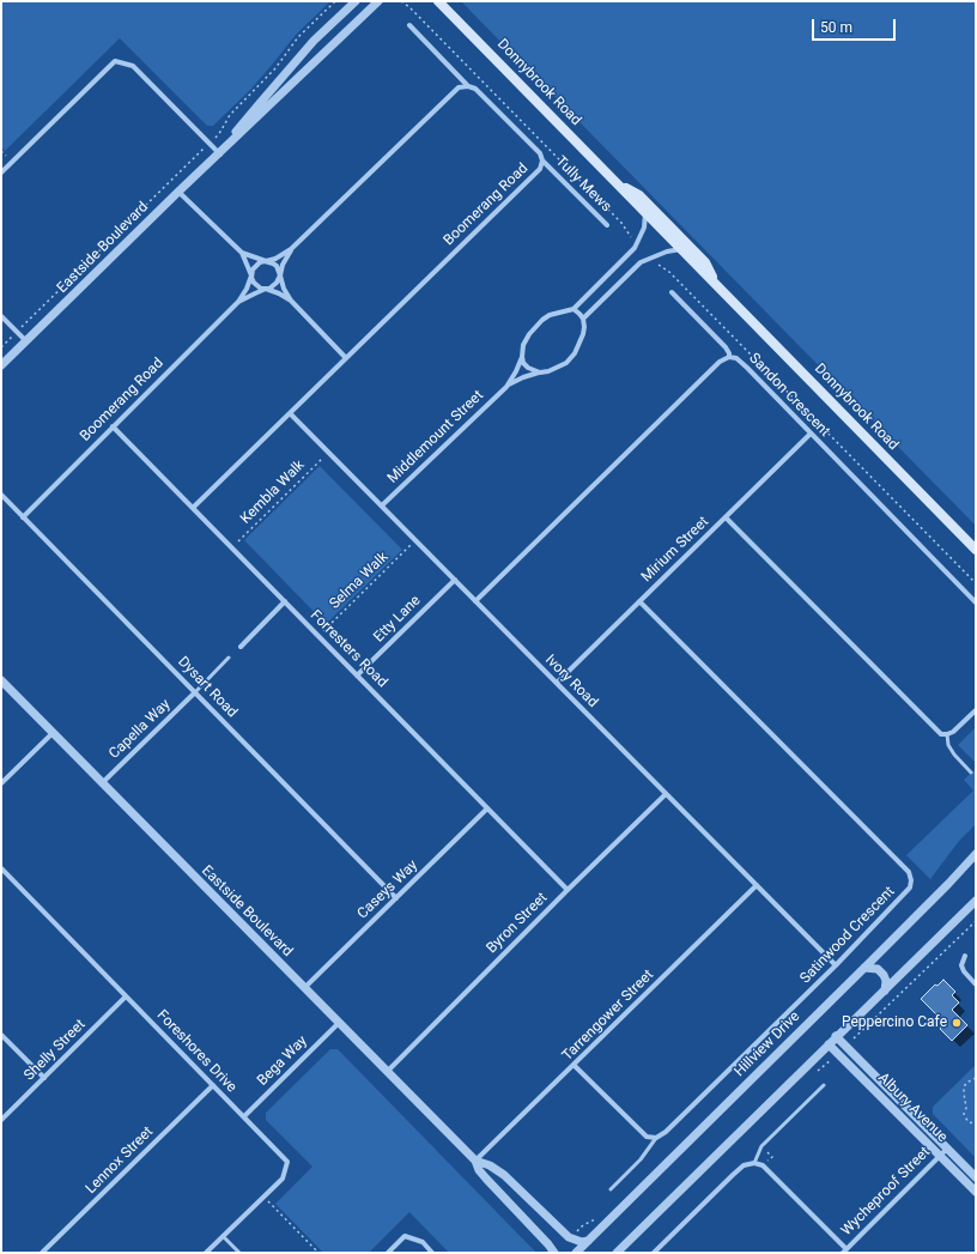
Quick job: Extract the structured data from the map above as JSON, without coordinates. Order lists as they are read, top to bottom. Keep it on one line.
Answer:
{"streets":{"main road":["Donnybrook Road"],"street":["Tully Mews","Boomerang Road","Eastside Boulevard","Sandon Crescent","Middlemount Street","Mirium Street","Etty Lane","Forresters Road","Ivory Road","Dysart Road","Capella Way","Caseys Way","Byron Street","Satinwood Crescent","Tarrengower Street","Hillview Drive","Shelly Street","Foreshores Drive","Bega Way","Albury Avenue","Lennox Street","Wycheproof Street"],"path":["Kembla Walk","Selma Walk"]},"crossings":[["Tully Mews","Boomerang Road"],["Boomerang Road","Forresters Road"],["Boomerang Road","Ivory Road"],["Boomerang Road","Dysart Road"],["Eastside Boulevard","Capella Way"],["Eastside Boulevard","Caseys Way"],["Eastside Boulevard","Byron Street"],["Eastside Boulevard","Tarrengower Street"],["Eastside Boulevard","Hillview Drive"],["Eastside Boulevard","Bega Way"],["Sandon Crescent","Mirium Street"],["Sandon Crescent","Ivory Road"],["Middlemount Street","Ivory Road"],["Kembla Walk","Forresters Road"],["Kembla Walk","Ivory Road"],["Mirium Street","Ivory Road"],["Mirium Street","Satinwood Crescent"],["Selma Walk","Forresters Road"],["Selma Walk","Ivory Road"],["Etty Lane","Forresters Road"],["Etty Lane","Ivory Road"],["Forresters Road","Caseys Way"],["Forresters Road","Byron Street"],["Ivory Road","Byron Street"],["Ivory Road","Satinwood Crescent"],["Ivory Road","Tarrengower Street"],["Dysart Road","Capella Way"],["Dysart Road","Caseys Way"],["Shelly Street","Foreshores Drive"],["Foreshores Drive","Bega Way"],["Foreshores Drive","Lennox Street"],["Albury Avenue","Wycheproof Street"]],"places":["Peppercino Cafe"],"scale_bar":"50 m"}
